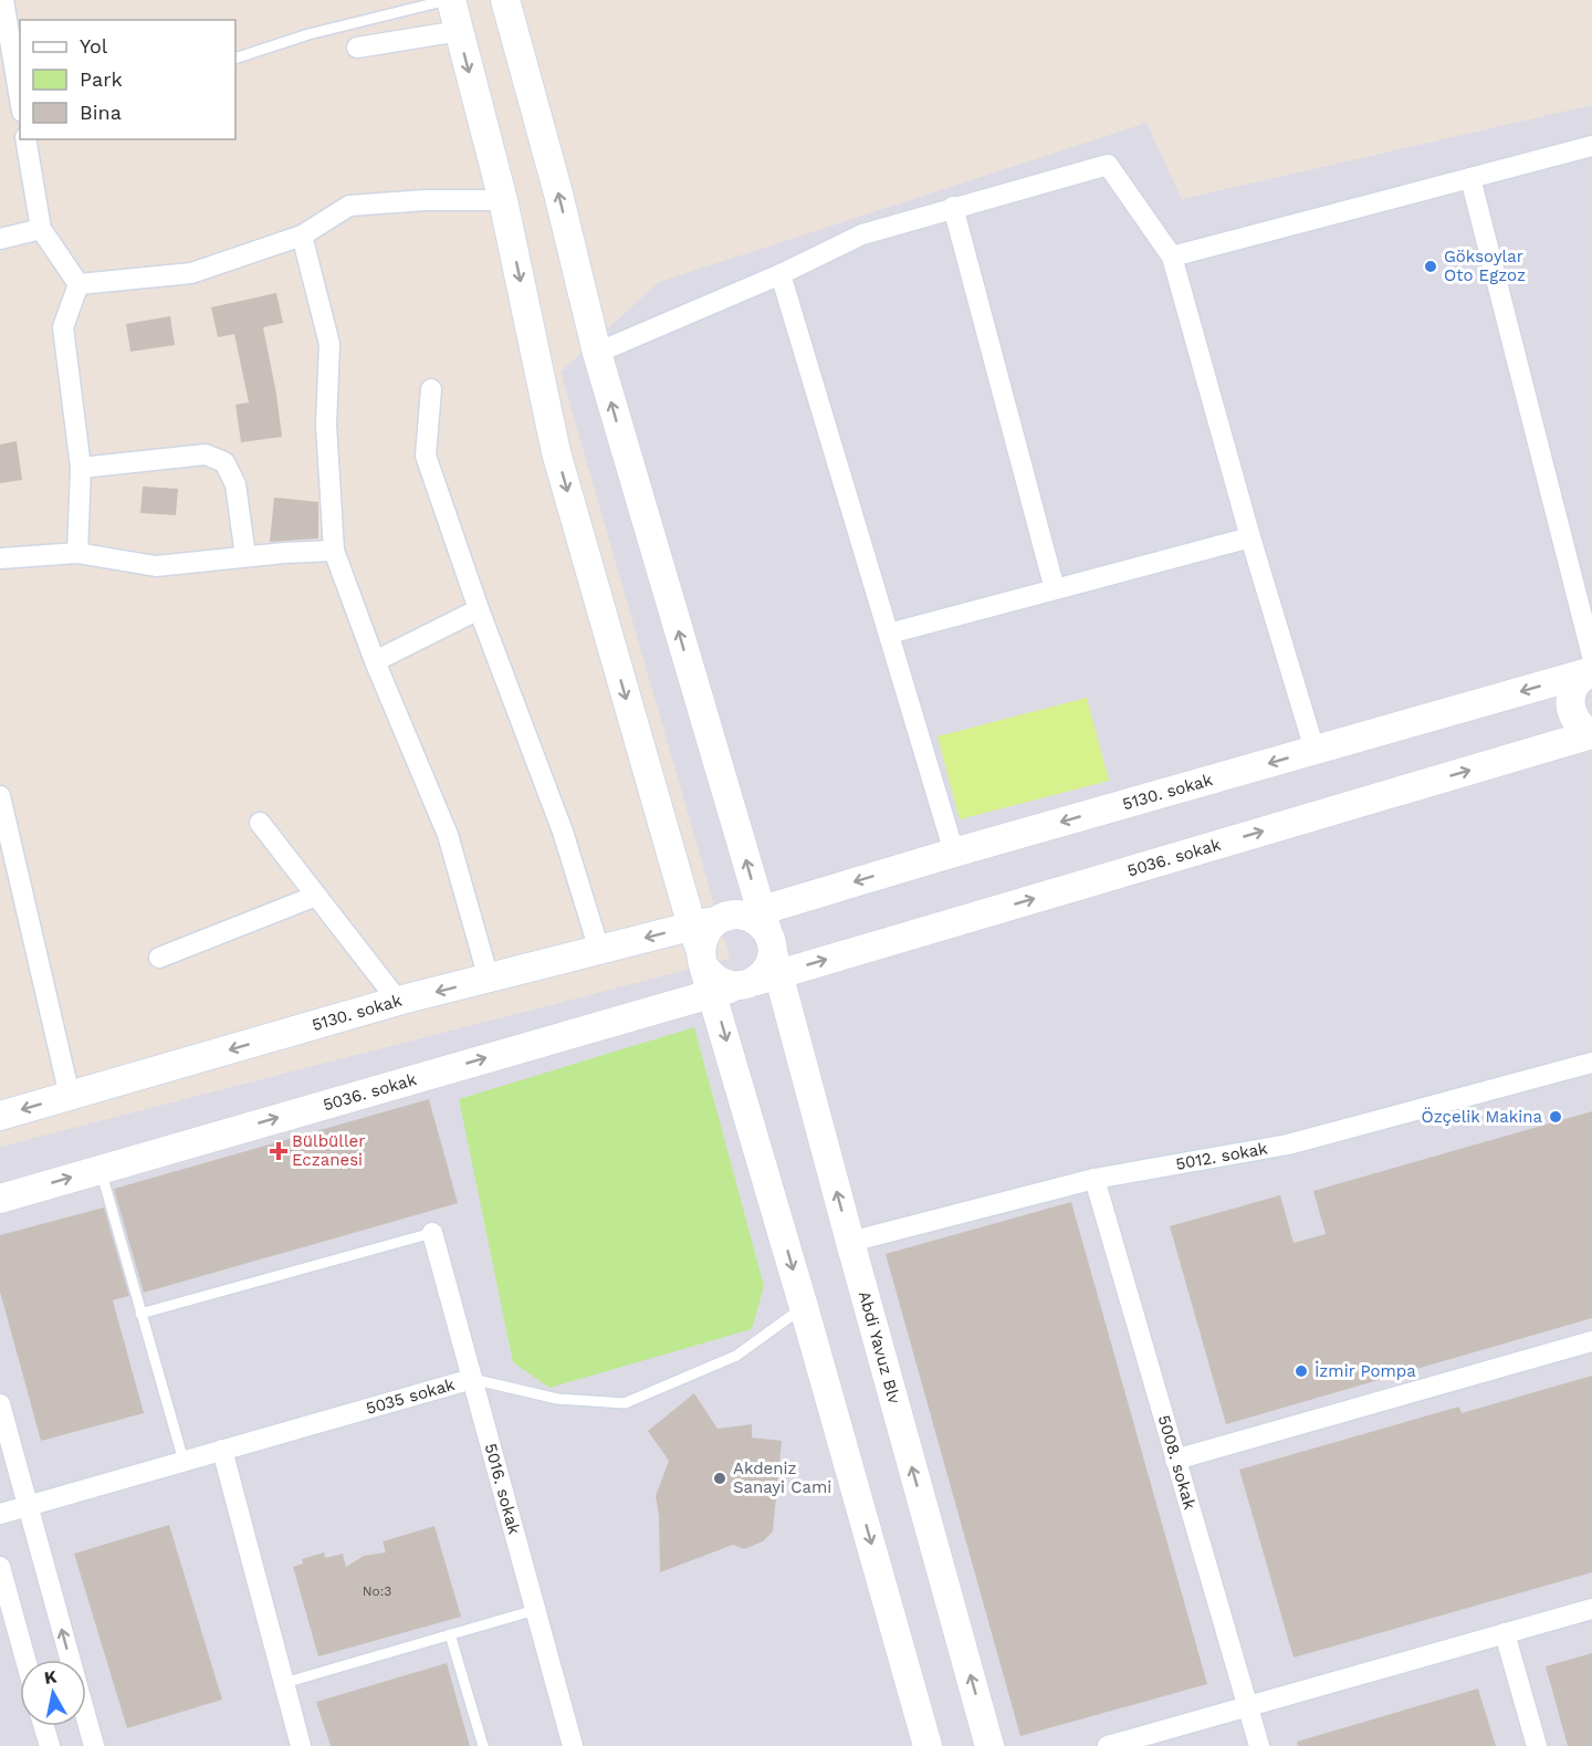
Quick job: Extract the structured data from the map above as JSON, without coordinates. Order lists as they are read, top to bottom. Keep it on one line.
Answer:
{"streets":{"main road":["5130. sokak","5036. sokak","Abdi Yavuz Blv"],"street":["5012. sokak","5035 sokak","5008. sokak","5016. sokak"]},"crossings":[["5130. sokak","5036. sokak"],["5130. sokak","Abdi Yavuz Blv"],["5036. sokak","Abdi Yavuz Blv"],["5012. sokak","Abdi Yavuz Blv"],["5012. sokak","5008. sokak"],["5035 sokak","5016. sokak"]],"one_way":["5130. sokak","5036. sokak"],"places":{"other":["Göksoylar Oto Egzoz","Özçelik Makina","İzmir Pompa","Akdeniz Sanayi Cami"],"health":["Bülbüller Eczanesi"]},"house_numbers":["No:3"],"legend":["Yol","Park","Bina"],"north":"top"}
